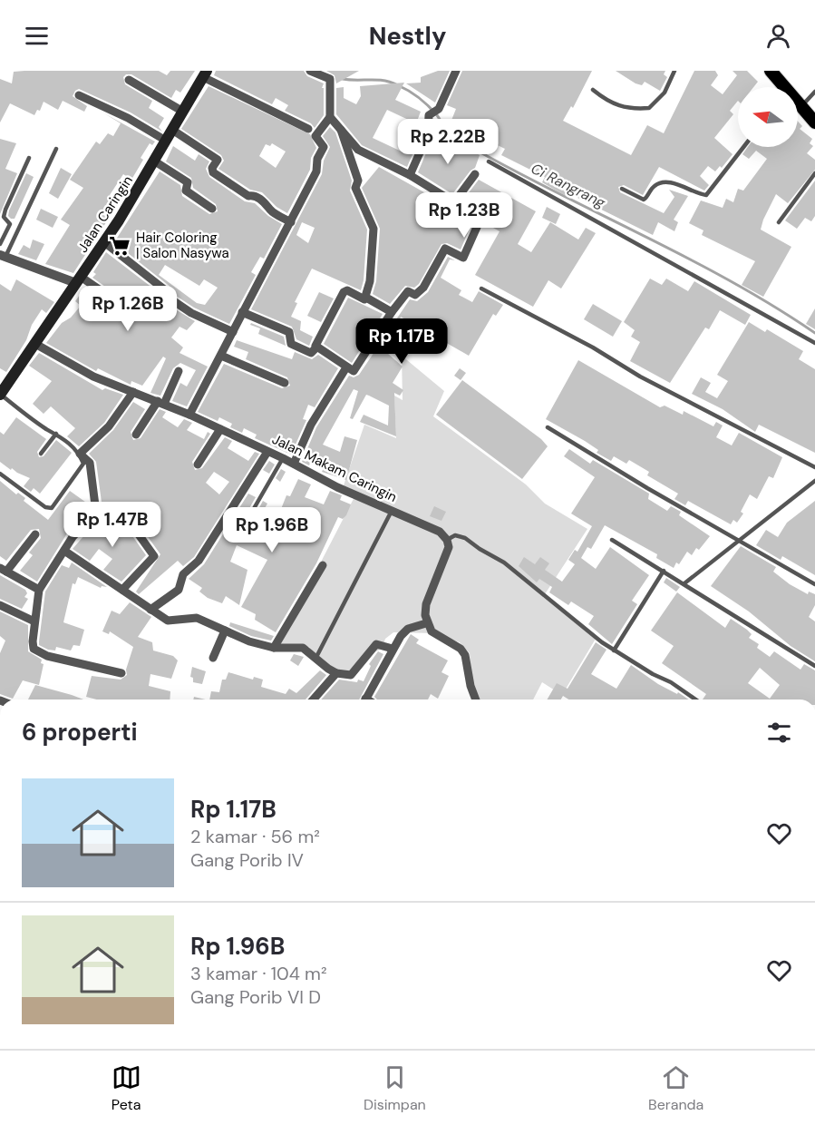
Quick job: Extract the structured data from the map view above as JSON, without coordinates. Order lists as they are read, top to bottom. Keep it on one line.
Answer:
{"streets":{"main road":["Jalan Caringin"],"street":["Jalan Makam Caringin"]},"crossings":[["Jalan Caringin","Jalan Makam Caringin"]],"water":["Ci Rangrang"],"places":{"supermarket":["Hair Coloring | Salon Nasywa"]},"north":"left","page":{"header":"Nestly","price":["Rp 2.22B","Rp 1.23B","Rp 1.26B","Rp 1.17B","Rp 1.47B","Rp 1.96B"],"heading":"6 properti","list":[{"name":"Rp 1.17B","note":"2 kamar · 56 m² · Gang Porib IV"},{"name":"Rp 1.96B","note":"3 kamar · 104 m² · Gang Porib VI D"}],"tabs":["Peta","Disimpan","Beranda"]}}
